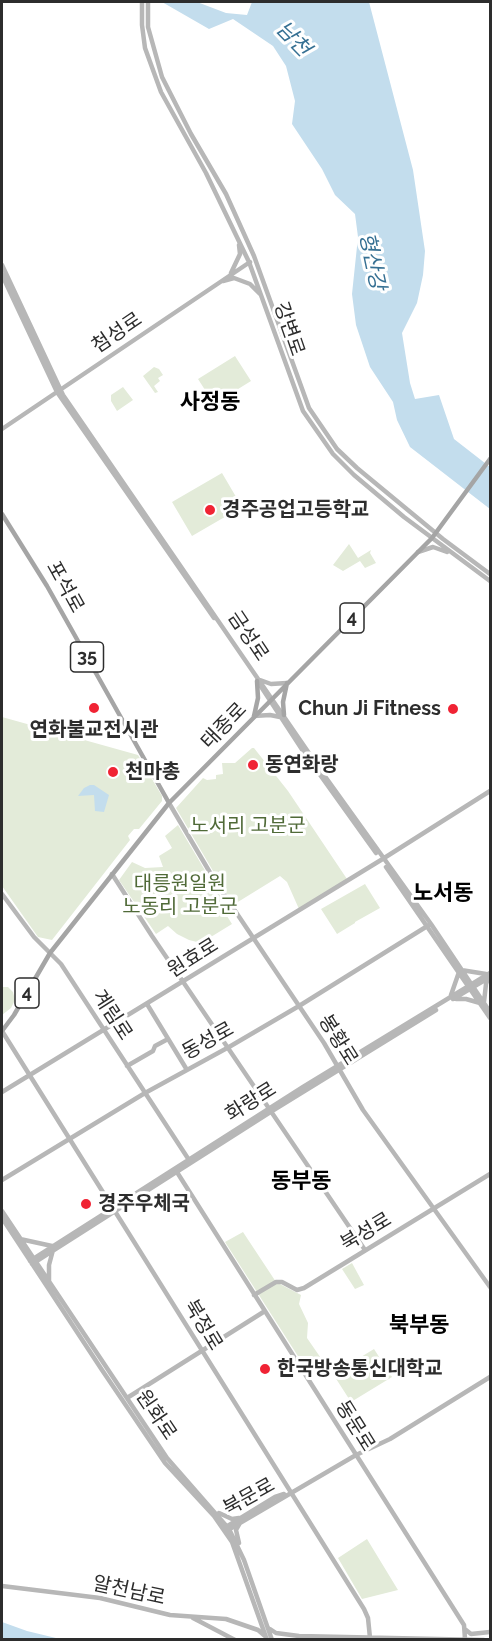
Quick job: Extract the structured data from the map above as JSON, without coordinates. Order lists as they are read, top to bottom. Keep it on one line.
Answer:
{"streets":{"main road":["포석로","4","35","태종로"],"street":["강변로","첨성로","금성로","원효로","계림로","봉황로","동성로","화랑로","북성로","북정로","원화로","동문로","북문로","알천남로"]},"crossings":[["강변로","첨성로"],["강변로","태종로"],["첨성로","금성로"],["포석로","태종로"],["포석로","봉황로"],["금성로","태종로"],["금성로","원효로"],["금성로","동성로"],["금성로","화랑로"],["태종로","계림로"],["태종로","봉황로"],["태종로","북정로"],["원효로","계림로"],["원효로","봉황로"],["원효로","북정로"],["계림로","동성로"],["계림로","화랑로"],["봉황로","동성로"],["봉황로","화랑로"],["봉황로","북성로"],["동성로","북정로"],["화랑로","북정로"],["화랑로","원화로"],["화랑로","동문로"],["북성로","동문로"],["북정로","북문로"],["원화로","북문로"],["원화로","알천남로"],["동문로","북문로"]],"districts":["사정동","노서동","동부동","북부동"],"water":["남천","형산강"],"parks":["노서리 고분군","대릉원일원 노동리 고분군"],"places":["경주공업고등학교","연화불교전시관","Chun Ji Fitness","동연화랑","천마총","경주우체국","한국방송통신대학교"]}
